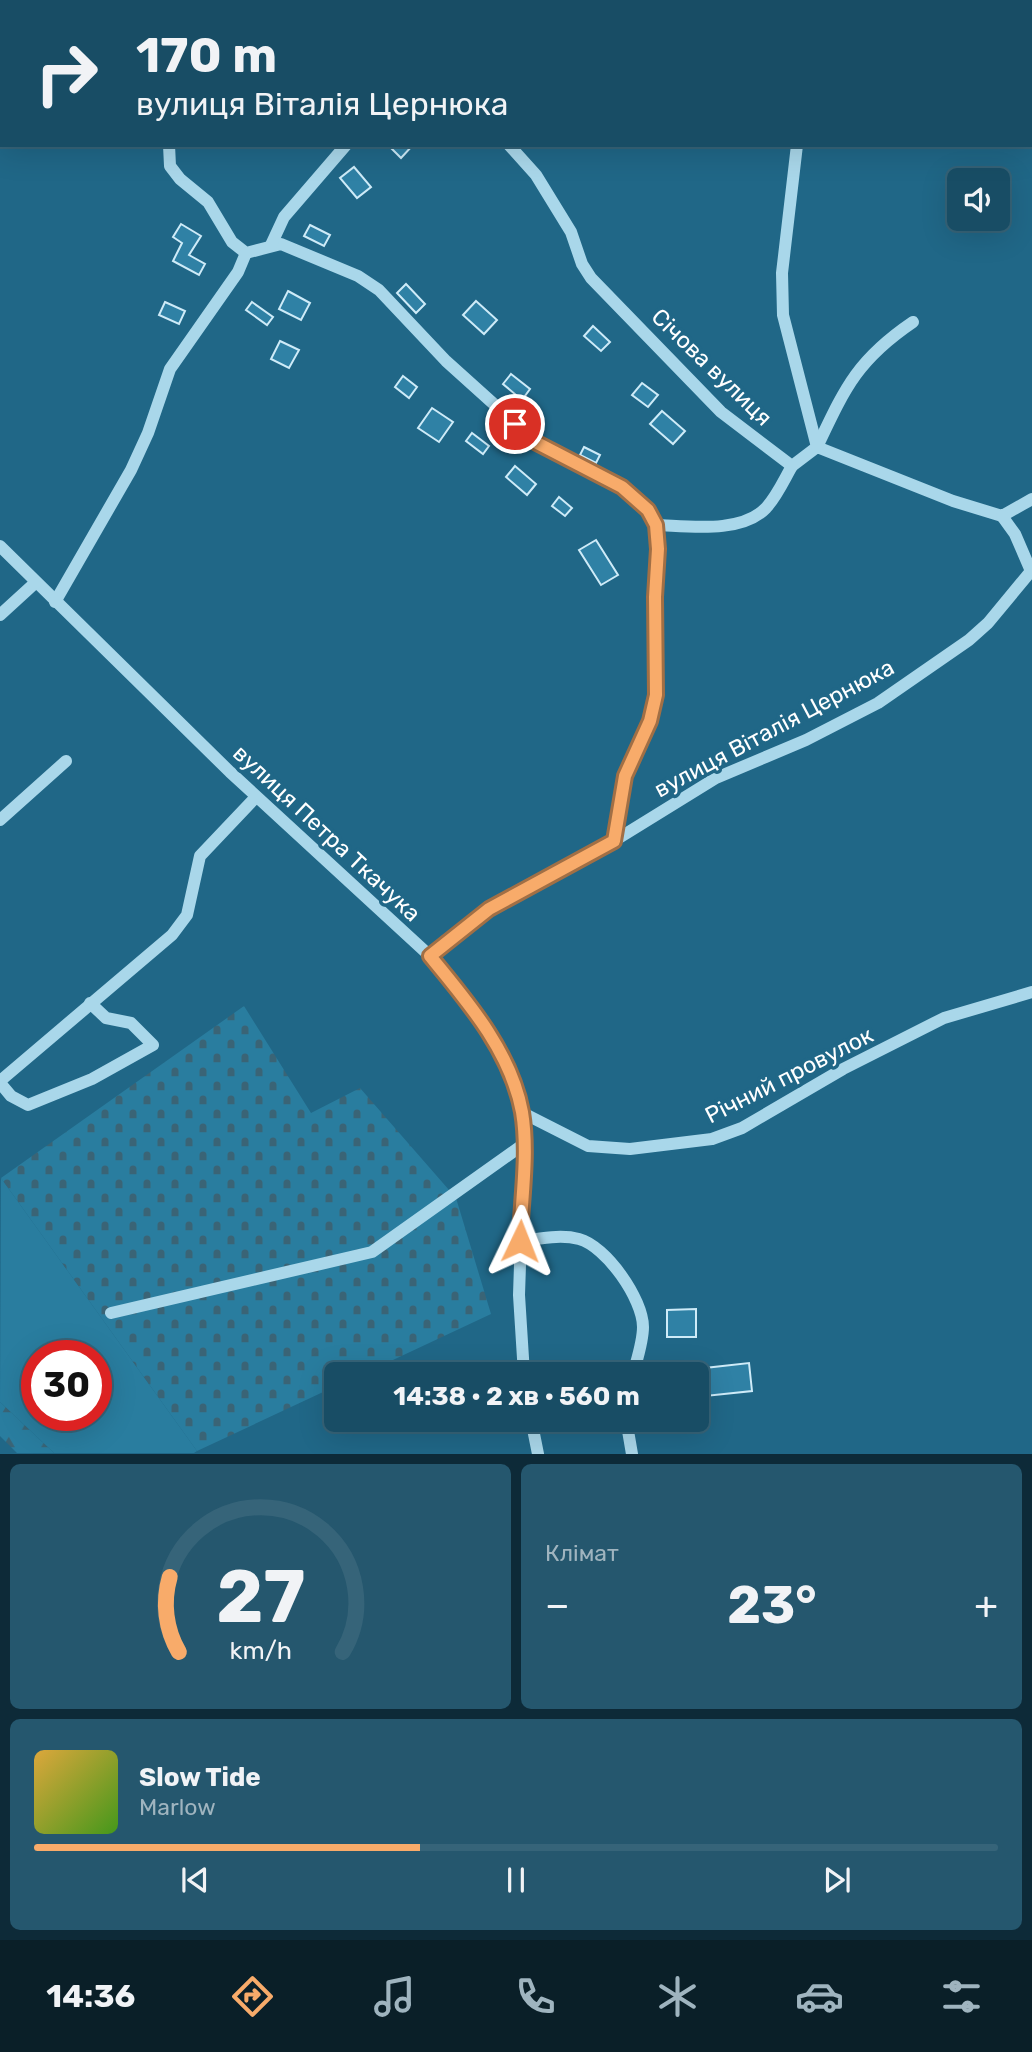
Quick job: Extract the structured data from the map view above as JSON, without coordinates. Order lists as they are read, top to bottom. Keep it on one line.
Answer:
{"streets":{"street":["Січова вулиця","вулиця Віталія Цернюка","вулиця Петра Ткачука","Річний провулок"]},"crossings":[["вулиця Віталія Цернюка","вулиця Петра Ткачука"],["вулиця Петра Ткачука","Річний провулок"]],"page":{"turn":["170 m","вулиця Віталія Цернюка"],"limit":"30","trip":"14:38 · 2 хв · 560 m","tile":"Клімат","heat":["−","23°","+"],"song":["Slow Tide","Marlow"],"tabs":"14:36","gauge":["27","km/h"]}}
